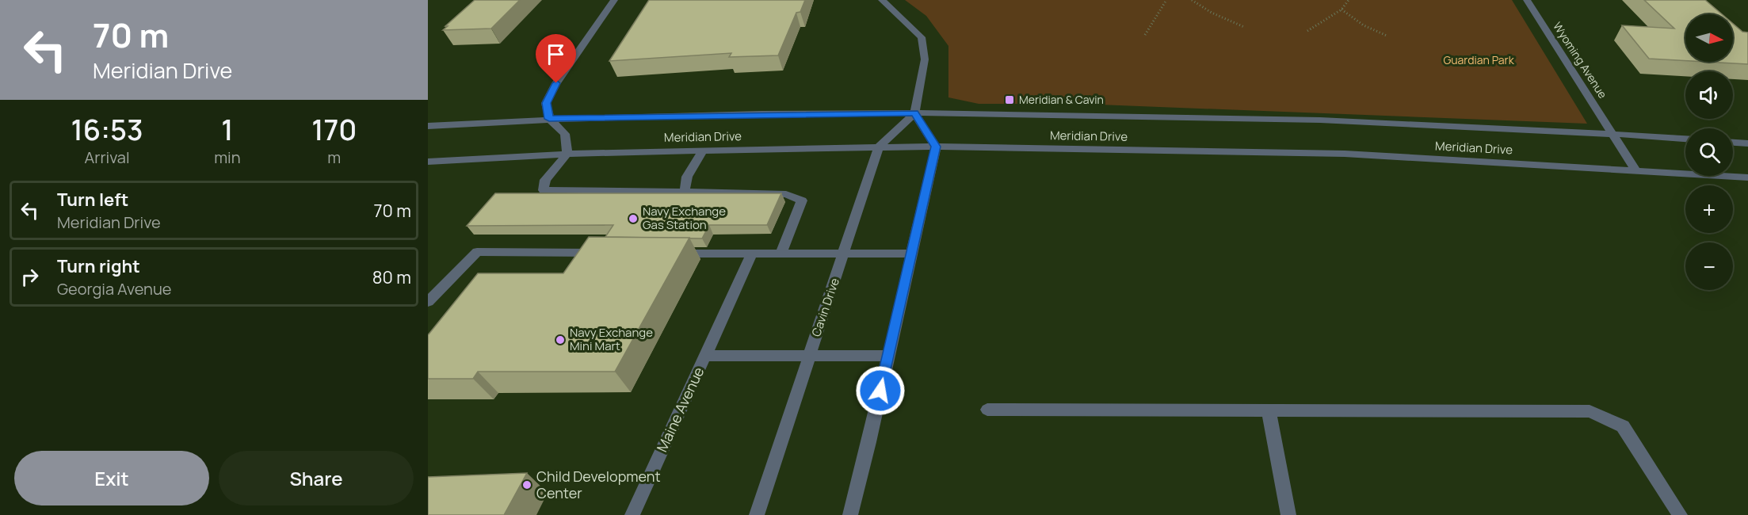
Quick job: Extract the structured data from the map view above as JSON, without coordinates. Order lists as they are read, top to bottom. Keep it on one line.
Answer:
{"streets":{"street":["Wyoming Avenue","Meridian Drive","Cavin Drive","Maine Avenue"]},"crossings":[["Wyoming Avenue","Meridian Drive"],["Meridian Drive","Cavin Drive"]],"parks":["Guardian Park"],"places":{"transit":["Meridian & Cavin"],"other":["Navy Exchange Gas Station","Navy Exchange Mini Mart","Child Development Center"]},"north":"right","page":{"turn":["70 m","Meridian Drive"],"map_buttons":["+","−"],"eta":["16:53","Arrival","1","min","170","m"],"list":[{"name":"Turn left","note":"Meridian Drive","value":"70 m"},{"name":"Turn right","note":"Georgia Avenue","value":"80 m"}],"buttons":["Exit","Share"]}}
